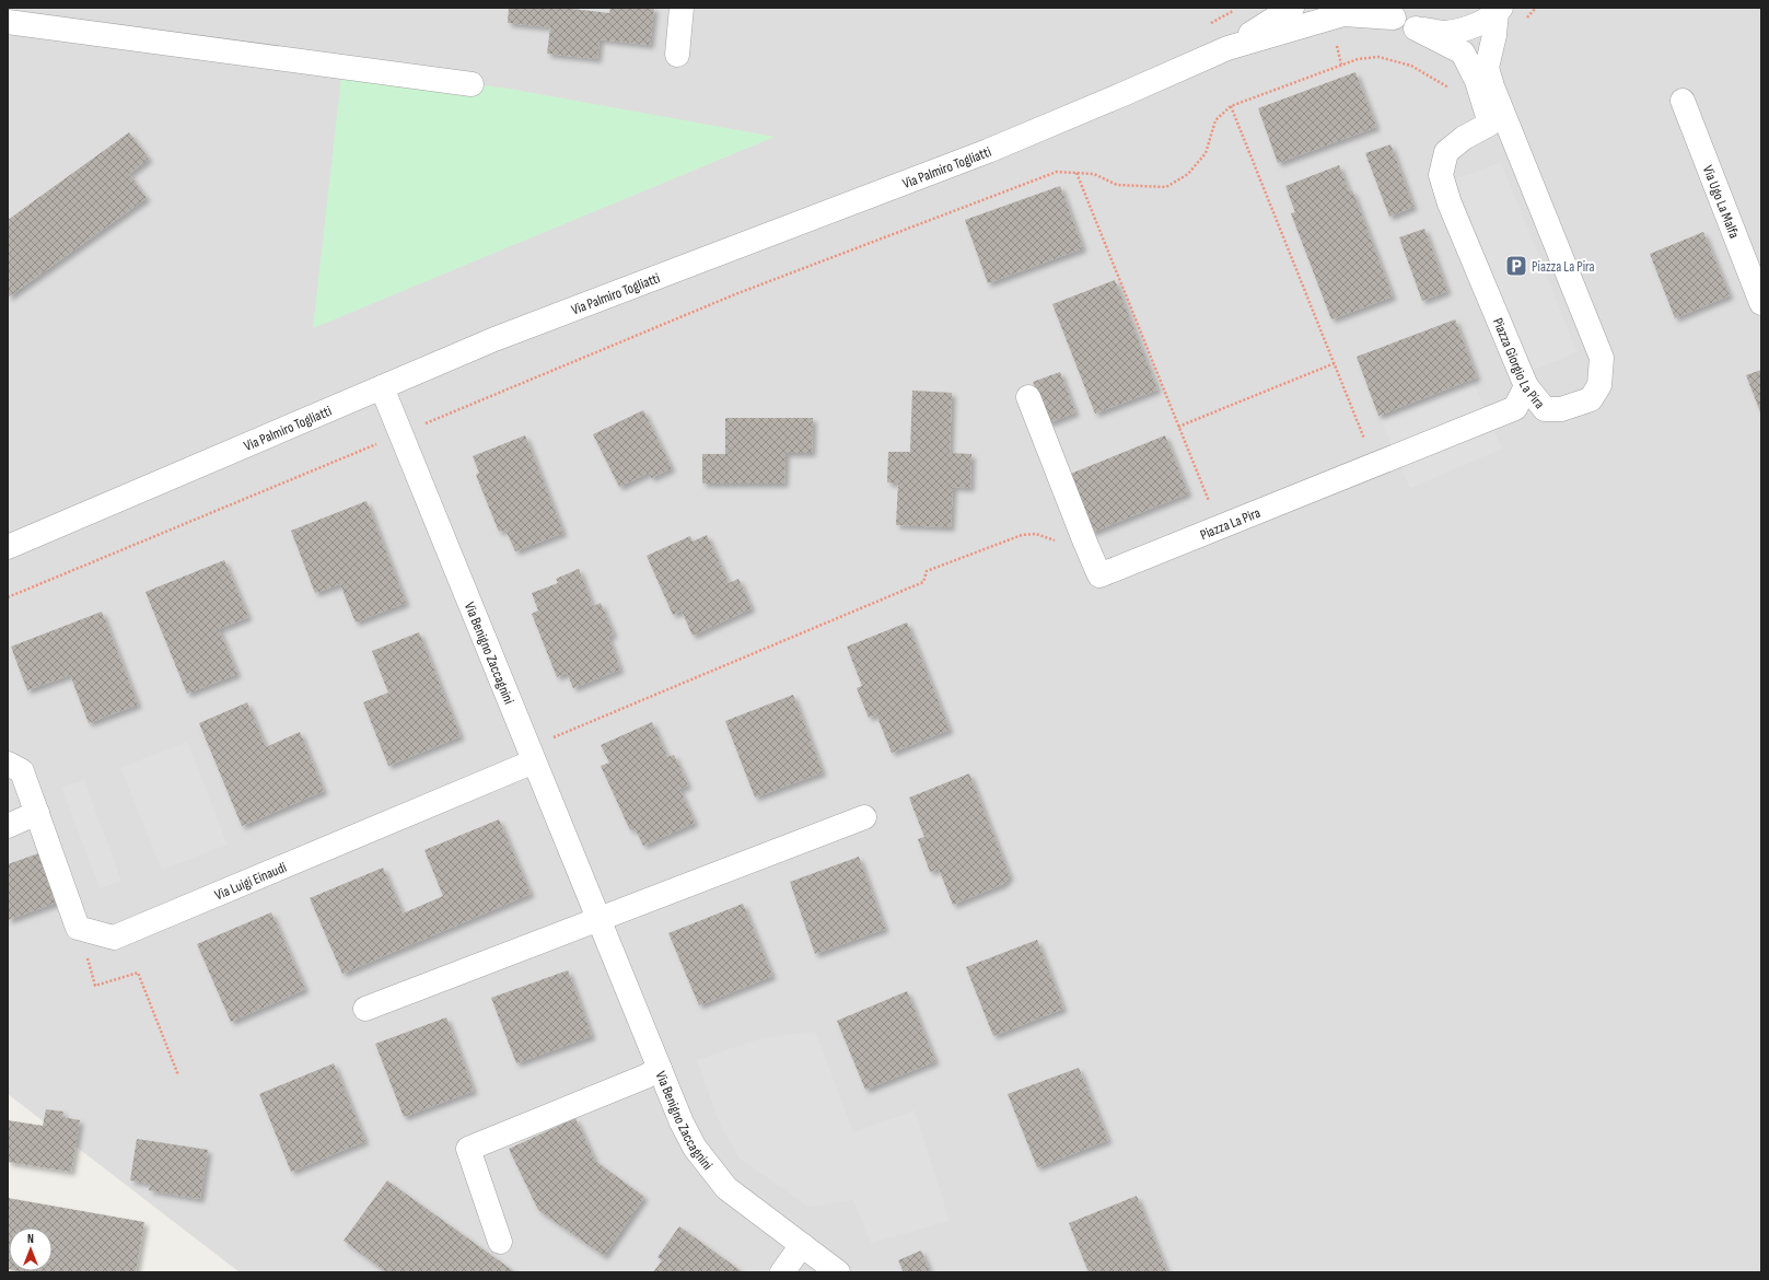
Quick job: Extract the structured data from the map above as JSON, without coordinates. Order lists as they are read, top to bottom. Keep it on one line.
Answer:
{"streets":{"street":["Via Palmiro Togliatti","Via Ugo La Malfa","Piazza Giorgio La Pira","Piazza La Pira","Via Benigno Zaccagnini","Via Luigi Einaudi"]},"crossings":[["Via Palmiro Togliatti","Piazza Giorgio La Pira"],["Via Palmiro Togliatti","Via Benigno Zaccagnini"],["Piazza Giorgio La Pira","Piazza La Pira"],["Via Benigno Zaccagnini","Via Luigi Einaudi"]],"places":{"parking":["Piazza La Pira"]},"north":"top"}
